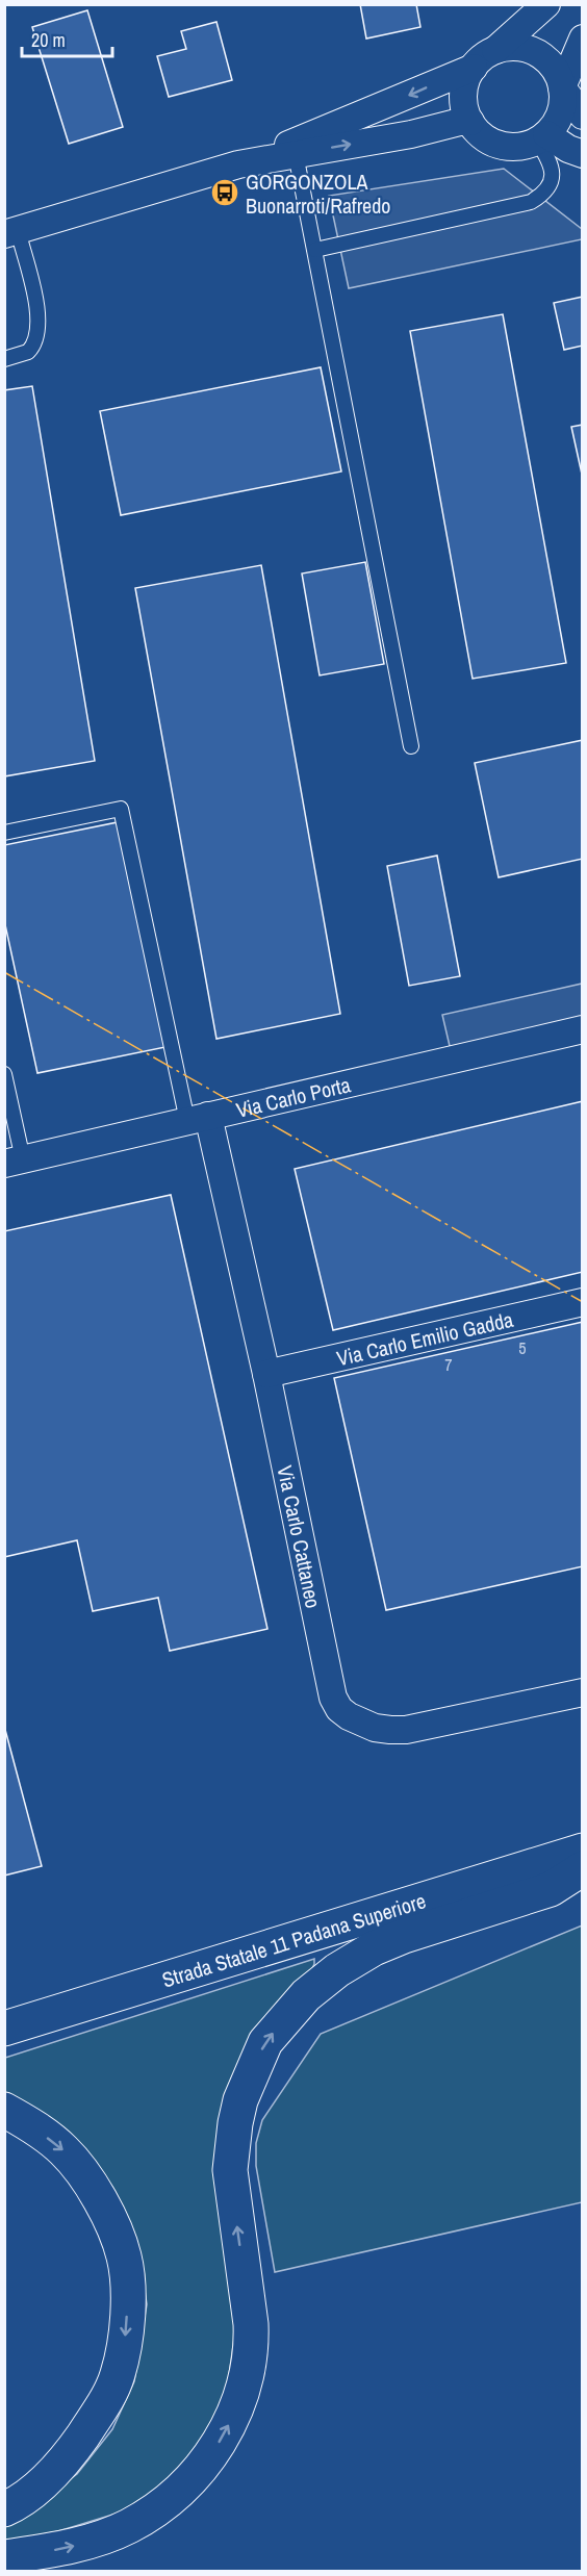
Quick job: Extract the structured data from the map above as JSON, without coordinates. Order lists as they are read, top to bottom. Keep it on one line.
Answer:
{"streets":{"main road":["Strada Statale 11 Padana Superiore"],"street":["Via Carlo Porta","Via Carlo Emilio Gadda","Via Carlo Cattaneo"]},"crossings":[["Via Carlo Porta","Via Carlo Cattaneo"],["Via Carlo Emilio Gadda","Via Carlo Cattaneo"]],"places":{"bus stop":["GORGONZOLA Buonarroti/Rafredo"]},"house_numbers":["5","7"],"scale_bar":"20 m"}
